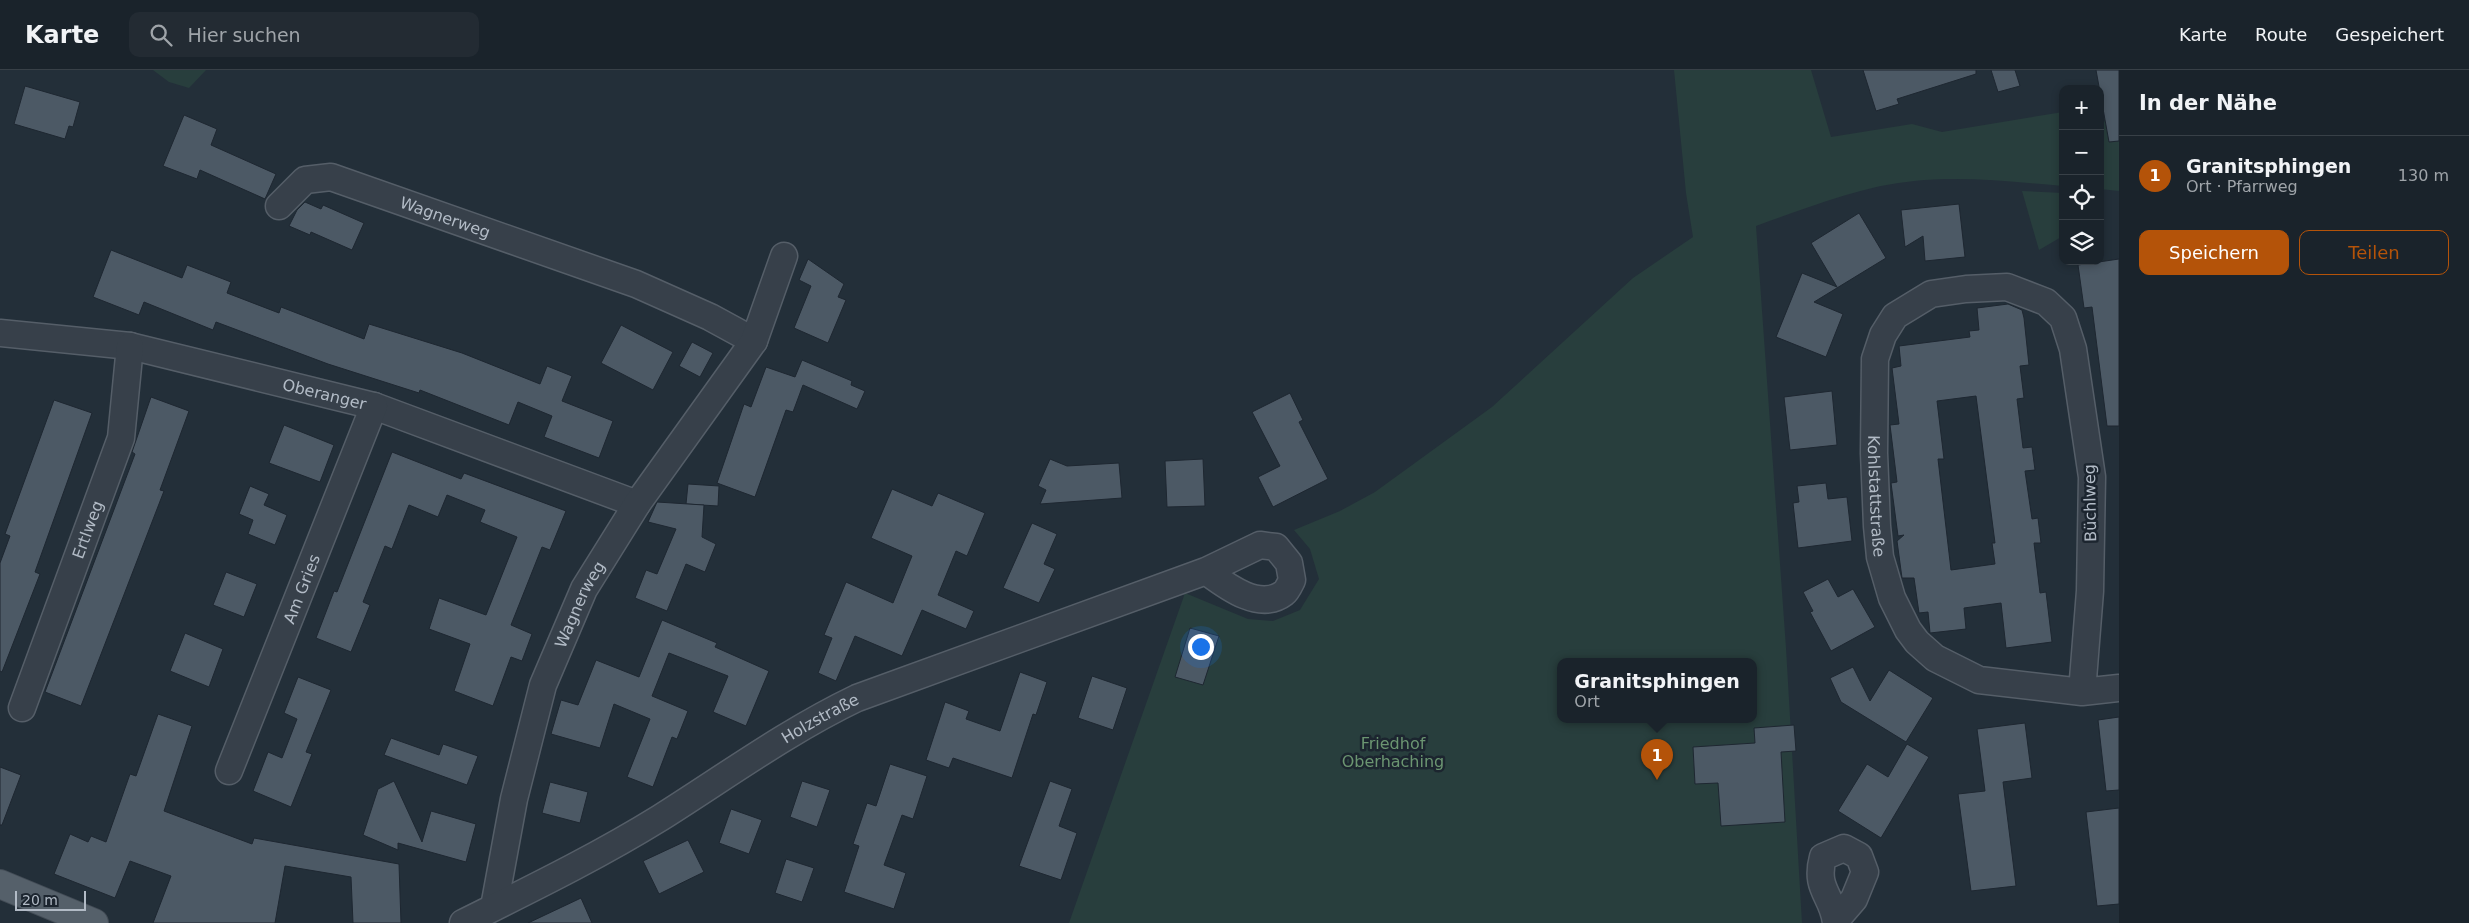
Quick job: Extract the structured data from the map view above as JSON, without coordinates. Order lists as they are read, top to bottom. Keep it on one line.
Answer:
{"streets":{"street":["Wagnerweg","Oberanger","Kohlstattstraße","Büchlweg","Ertlweg","Am Gries","Holzstraße"]},"crossings":[["Wagnerweg","Oberanger"],["Wagnerweg","Holzstraße"],["Oberanger","Ertlweg"],["Oberanger","Am Gries"],["Kohlstattstraße","Büchlweg"]],"parks":["Friedhof Oberhaching"],"scale_bar":"20 m","page":{"header":"Karte","search":"Hier suchen","nav":["Karte","Route","Gespeichert"],"heading":"In der Nähe","map_buttons":["+","−"],"list":[{"mark":"1","name":"Granitsphingen","note":"Ort · Pfarrweg","value":"130 m"}],"buttons":["Speichern","Teilen"],"popup":["Granitsphingen","Ort"],"pins":"1","scale":"20 m"}}
